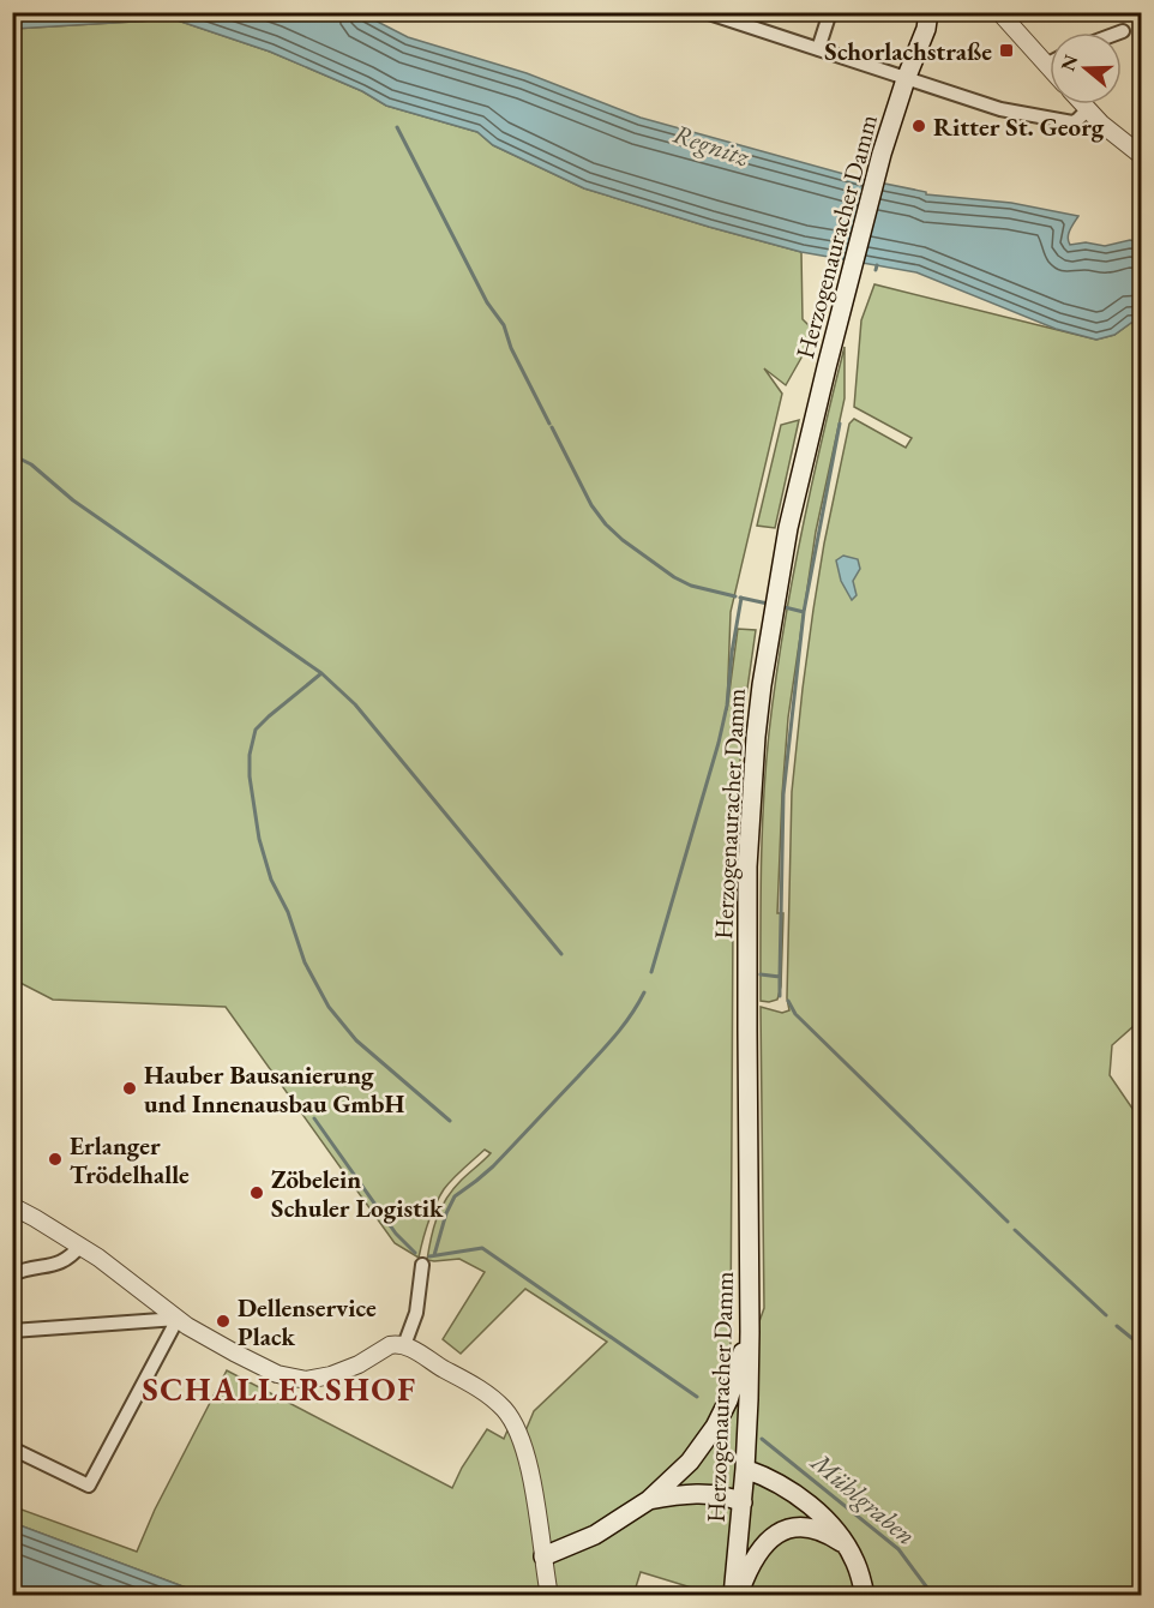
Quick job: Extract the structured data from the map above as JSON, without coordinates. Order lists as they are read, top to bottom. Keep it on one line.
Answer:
{"streets":{"main road":["Herzogenauracher Damm"]},"districts":["SCHALLERSHOF"],"water":["Regnitz","Mühlgraben"],"places":{"transit":["Schorlachstraße"],"other":["Ritter St. Georg","Hauber Bausanierung und Innenausbau GmbH","Erlanger Trödelhalle","Zöbelein Schuler Logistik","Dellenservice Plack"]},"north":"left"}
